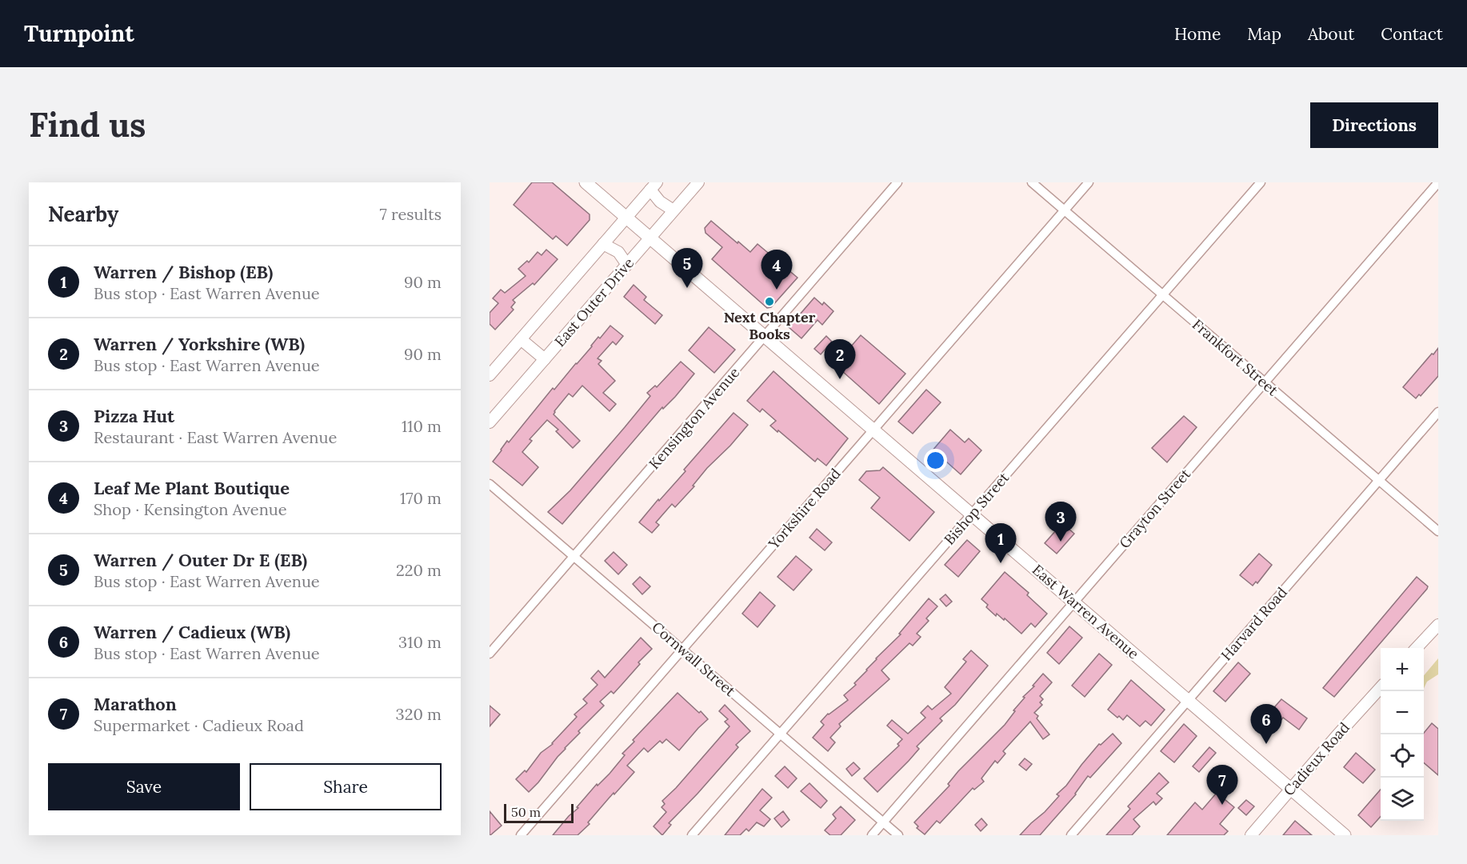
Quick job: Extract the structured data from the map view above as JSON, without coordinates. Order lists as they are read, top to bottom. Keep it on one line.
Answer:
{"streets":{"main road":["East Warren Avenue"],"street":["East Outer Drive","Frankfort Street","Kensington Avenue","Yorkshire Road","Bishop Street","Grayton Street","Harvard Road","Cornwall Street","Cadieux Road"]},"crossings":[["East Outer Drive","East Warren Avenue"],["Frankfort Street","Yorkshire Road"],["Frankfort Street","Bishop Street"],["Frankfort Street","Grayton Street"],["Frankfort Street","Harvard Road"],["Kensington Avenue","East Warren Avenue"],["Kensington Avenue","Cornwall Street"],["Yorkshire Road","East Warren Avenue"],["Yorkshire Road","Cornwall Street"],["Bishop Street","East Warren Avenue"],["Bishop Street","Cornwall Street"],["Grayton Street","East Warren Avenue"],["Grayton Street","Cornwall Street"],["East Warren Avenue","Harvard Road"],["East Warren Avenue","Cadieux Road"]],"places":["Next Chapter Books"],"scale_bar":"50 m","page":{"header":"Turnpoint","nav":["Home","Map","About","Contact"],"buttons":["Directions",["Save","Share"]],"title":"Find us","heading":["Nearby","7 results"],"list":[{"mark":"1","name":"Warren / Bishop (EB)","note":"Bus stop · East Warren Avenue","value":"90 m"},{"mark":"2","name":"Warren / Yorkshire (WB)","note":"Bus stop · East Warren Avenue","value":"90 m"},{"mark":"3","name":"Pizza Hut","note":"Restaurant · East Warren Avenue","value":"110 m"},{"mark":"4","name":"Leaf Me Plant Boutique","note":"Shop · Kensington Avenue","value":"170 m"},{"mark":"5","name":"Warren / Outer Dr E (EB)","note":"Bus stop · East Warren Avenue","value":"220 m"},{"mark":"6","name":"Warren / Cadieux (WB)","note":"Bus stop · East Warren Avenue","value":"310 m"},{"mark":"7","name":"Marathon","note":"Supermarket · Cadieux Road","value":"320 m"}],"pins":["5","4","2","3","1","6","7"],"map_buttons":["+","−"],"scale":"50 m"}}
